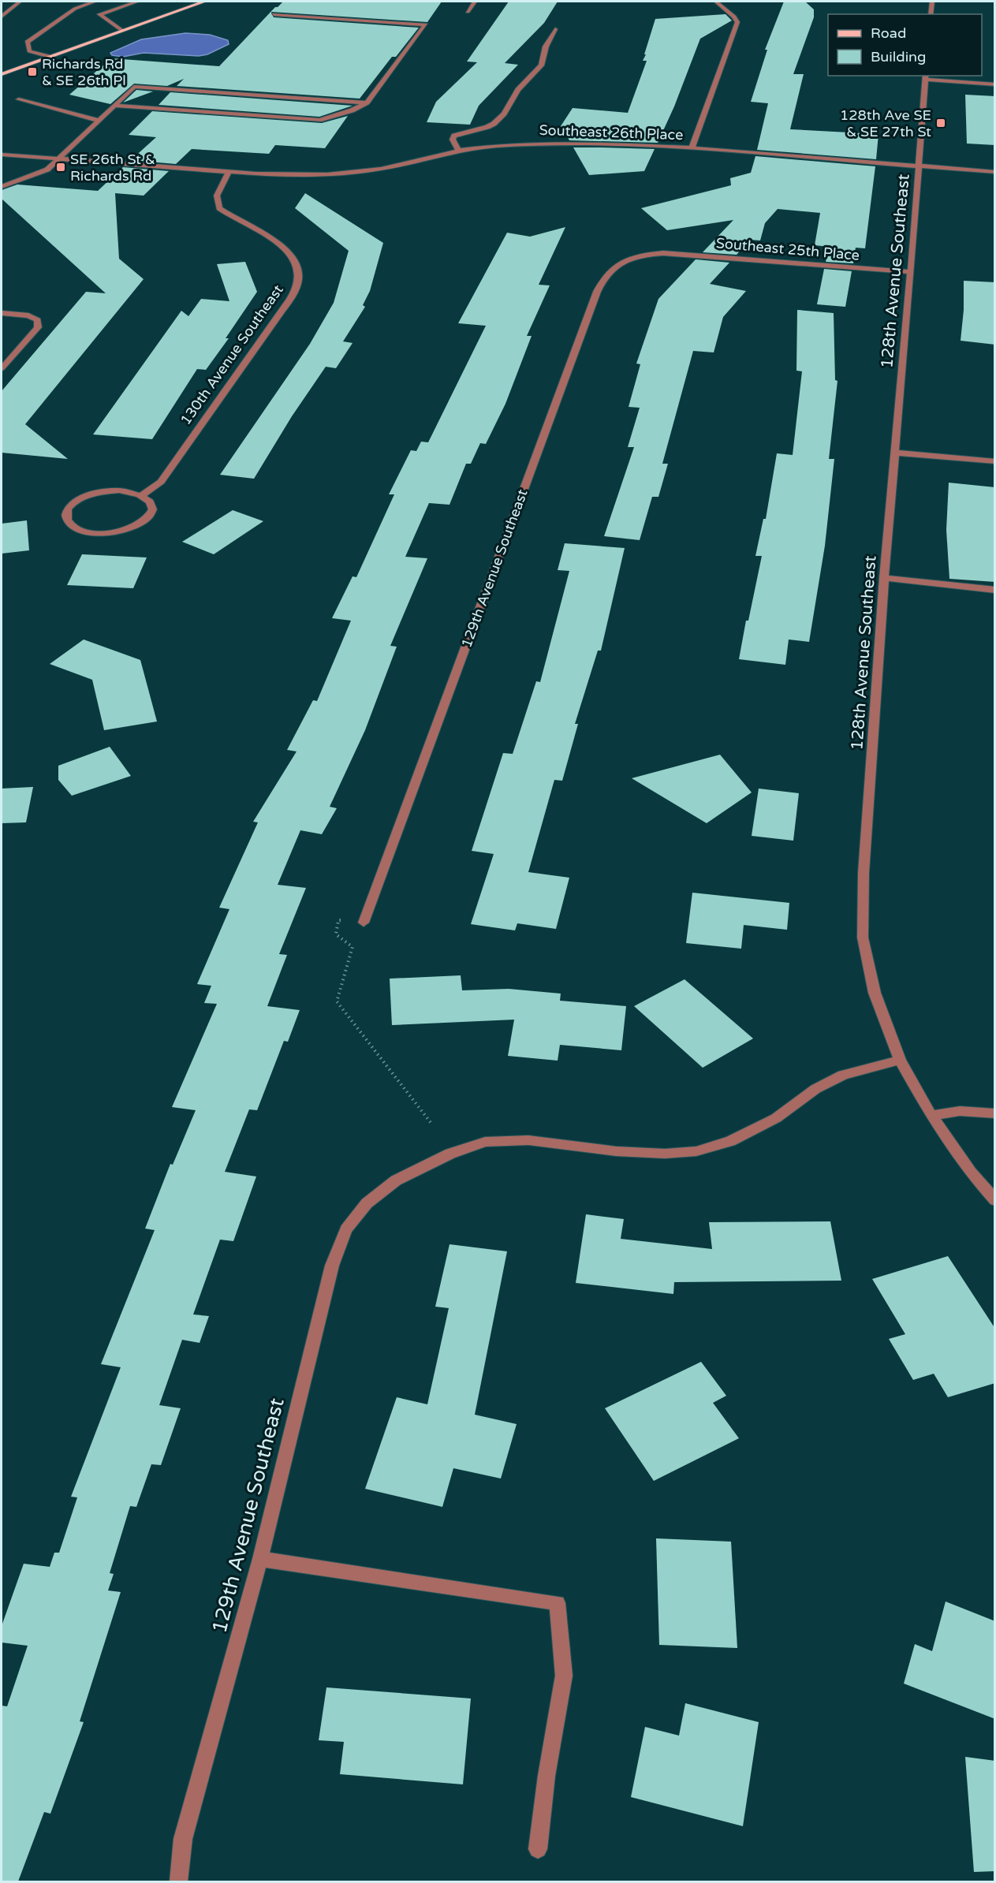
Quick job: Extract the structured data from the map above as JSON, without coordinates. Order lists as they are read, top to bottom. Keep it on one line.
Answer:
{"streets":{"street":["Southeast 26th Place","Southeast 25th Place","128th Avenue Southeast","130th Avenue Southeast","129th Avenue Southeast"]},"crossings":[["Southeast 26th Place","128th Avenue Southeast"],["Southeast 26th Place","130th Avenue Southeast"],["Southeast 25th Place","128th Avenue Southeast"],["Southeast 25th Place","129th Avenue Southeast"],["128th Avenue Southeast","129th Avenue Southeast"]],"places":{"transit":["Richards Rd & SE 26th Pl","128th Ave SE & SE 27th St","SE 26th St & Richards Rd"]},"legend":["Road","Building"]}
